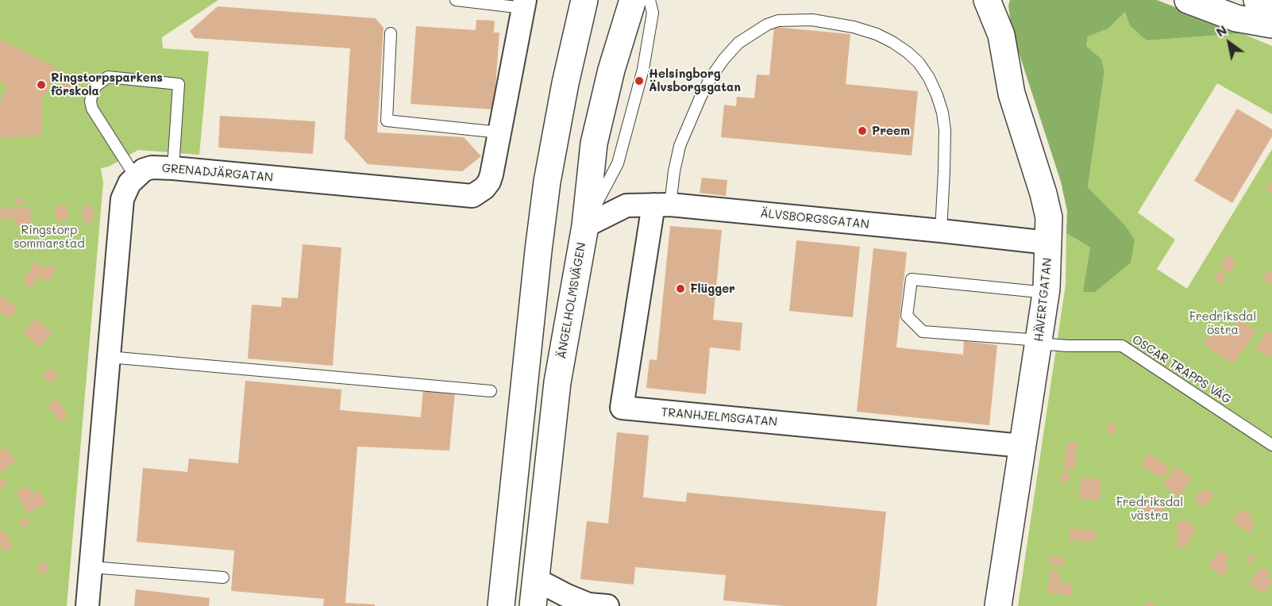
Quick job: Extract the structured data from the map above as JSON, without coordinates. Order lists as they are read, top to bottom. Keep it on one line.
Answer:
{"streets":{"main road":["HÄVERTGATAN","ÄNGELHOLMSVÄGEN"],"street":["GRENADJÄRGATAN","ÄLVSBORGSGATAN","TRANHJELMSGATAN"],"lane":["OSCAR TRAPPS VÄG"]},"crossings":[["ÄLVSBORGSGATAN","HÄVERTGATAN"],["ÄLVSBORGSGATAN","ÄNGELHOLMSVÄGEN"],["ÄLVSBORGSGATAN","TRANHJELMSGATAN"],["HÄVERTGATAN","OSCAR TRAPPS VÄG"],["HÄVERTGATAN","TRANHJELMSGATAN"]],"parks":["Ringstorp sommarstad","Fredriksdal östra","Fredriksdal västra"],"places":["Helsingborg Älvsborgsgatan","Ringstorpsparkens förskola","Preem","Flügger"],"north":"top left"}
